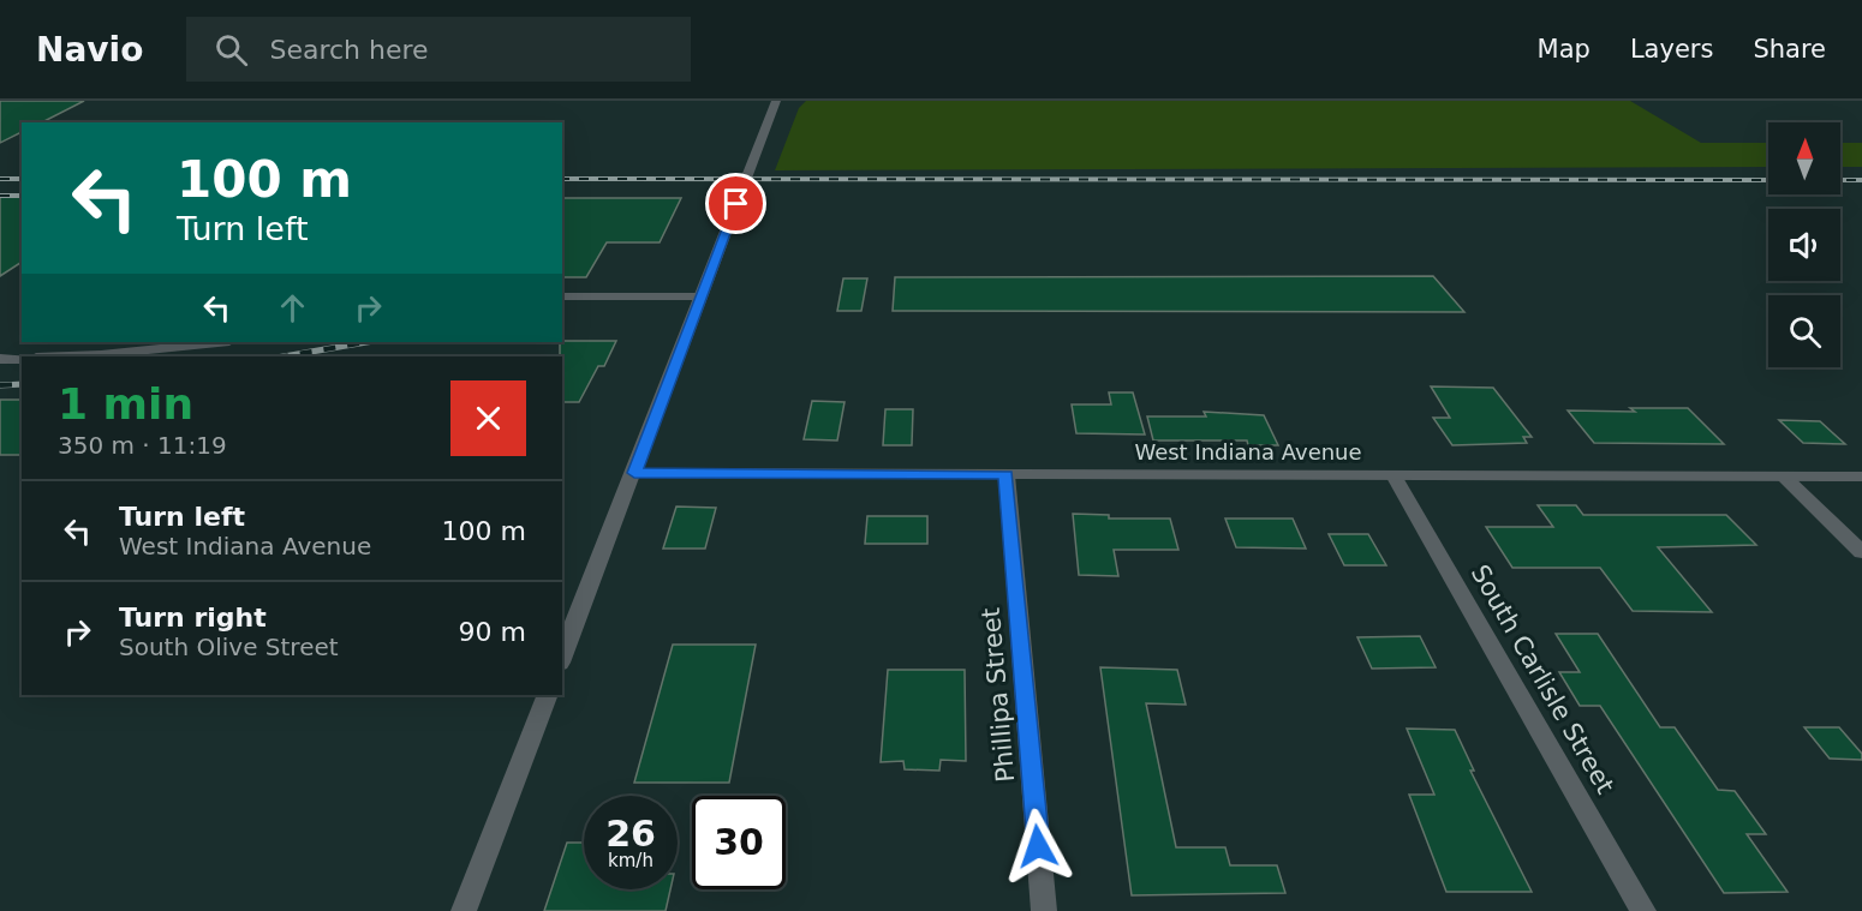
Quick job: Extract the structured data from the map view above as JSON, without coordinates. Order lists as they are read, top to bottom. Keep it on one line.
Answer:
{"streets":{"street":["West Indiana Avenue","South Carlisle Street","Phillipa Street"]},"crossings":[["West Indiana Avenue","South Carlisle Street"],["West Indiana Avenue","Phillipa Street"]],"north":"top","page":{"header":"Navio","search":"Search here","nav":["Map","Layers","Share"],"turn":["100 m","Turn left"],"heading":["1 min","350 m · 11:19"],"list":[{"name":"Turn left","note":"West Indiana Avenue","value":"100 m"},{"name":"Turn right","note":"South Olive Street","value":"90 m"}],"speed":"26 km/h","limit":"30"}}
